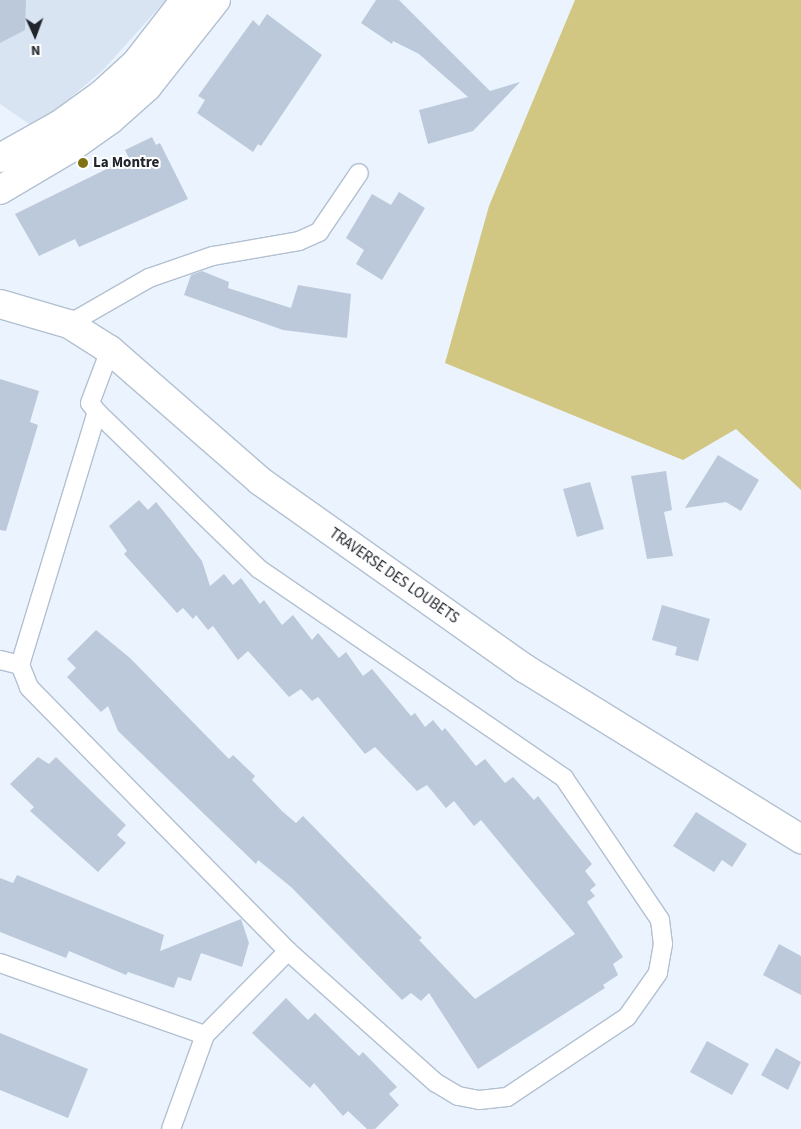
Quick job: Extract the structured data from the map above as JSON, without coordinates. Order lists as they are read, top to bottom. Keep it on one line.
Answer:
{"streets":{"street":["TRAVERSE DES LOUBETS"]},"places":["La Montre"],"north":"bottom"}
